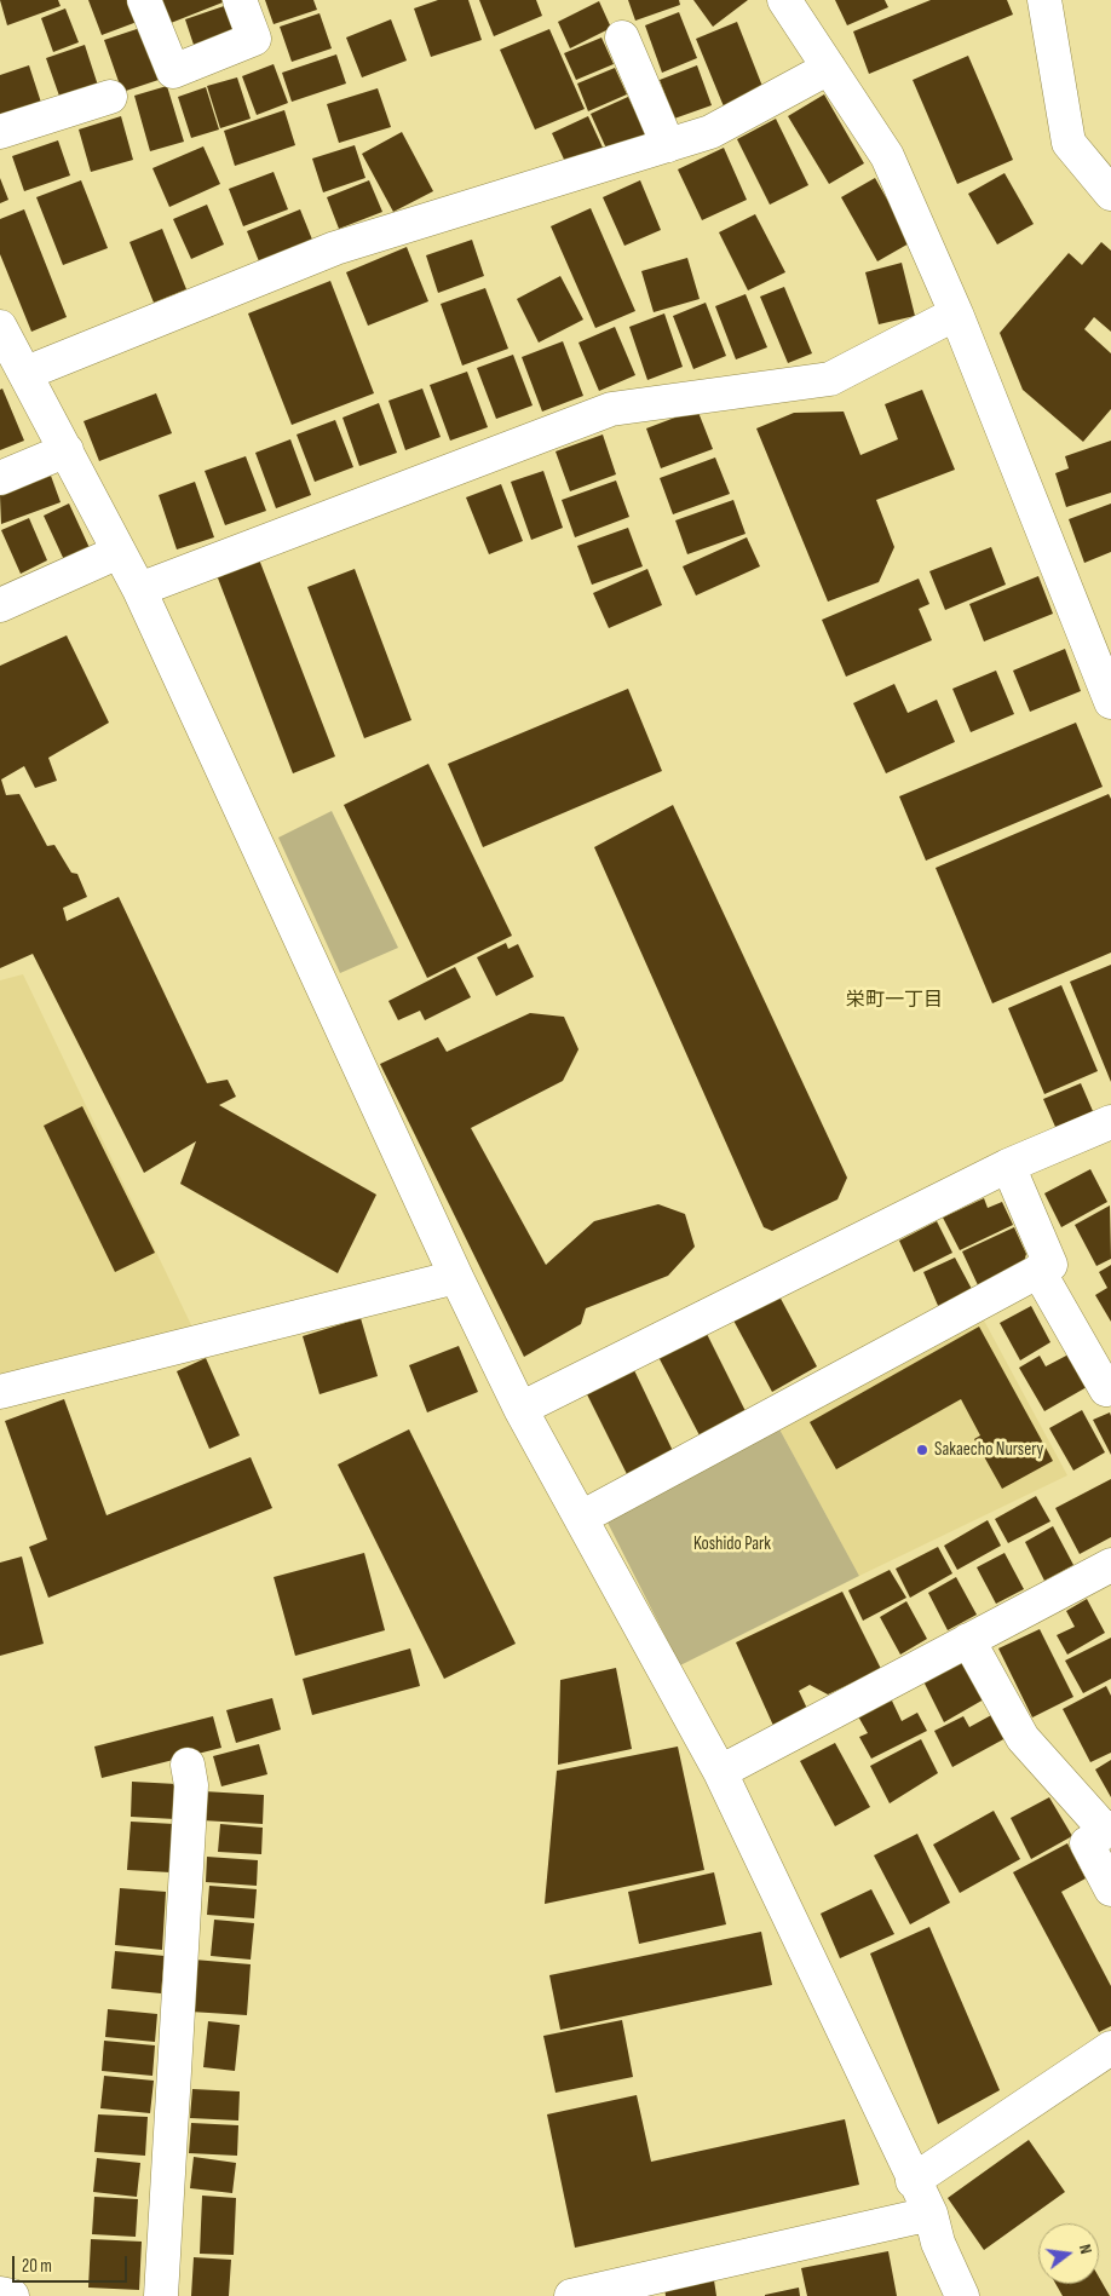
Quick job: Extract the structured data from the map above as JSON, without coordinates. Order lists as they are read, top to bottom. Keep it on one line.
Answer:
{"districts":["栄町一丁目"],"parks":["Koshido Park"],"places":["Sakaecho Nursery"],"scale_bar":"20 m","north":"right"}
